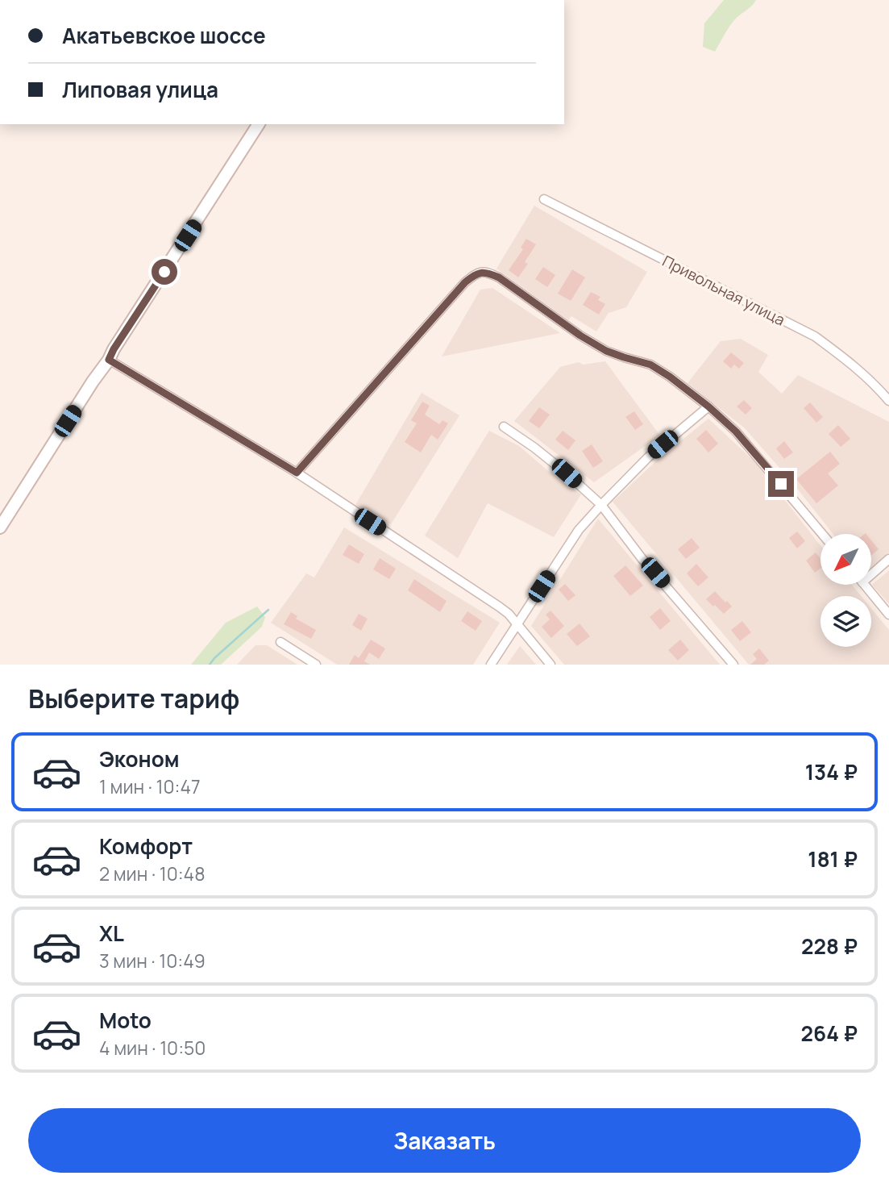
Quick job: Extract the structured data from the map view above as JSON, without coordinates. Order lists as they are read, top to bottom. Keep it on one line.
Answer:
{"streets":{"street":["Привольная улица"]},"north":"bottom left","page":{"banner":["Акатьевское шоссе","Липовая улица"],"heading":"Выберите тариф","list":[{"name":"Эконом","note":"1 мин · 10:47","value":"134 ₽"},{"name":"Комфорт","note":"2 мин · 10:48","value":"181 ₽"},{"name":"XL","note":"3 мин · 10:49","value":"228 ₽"},{"name":"Moto","note":"4 мин · 10:50","value":"264 ₽"}],"buttons":"Заказать"}}
